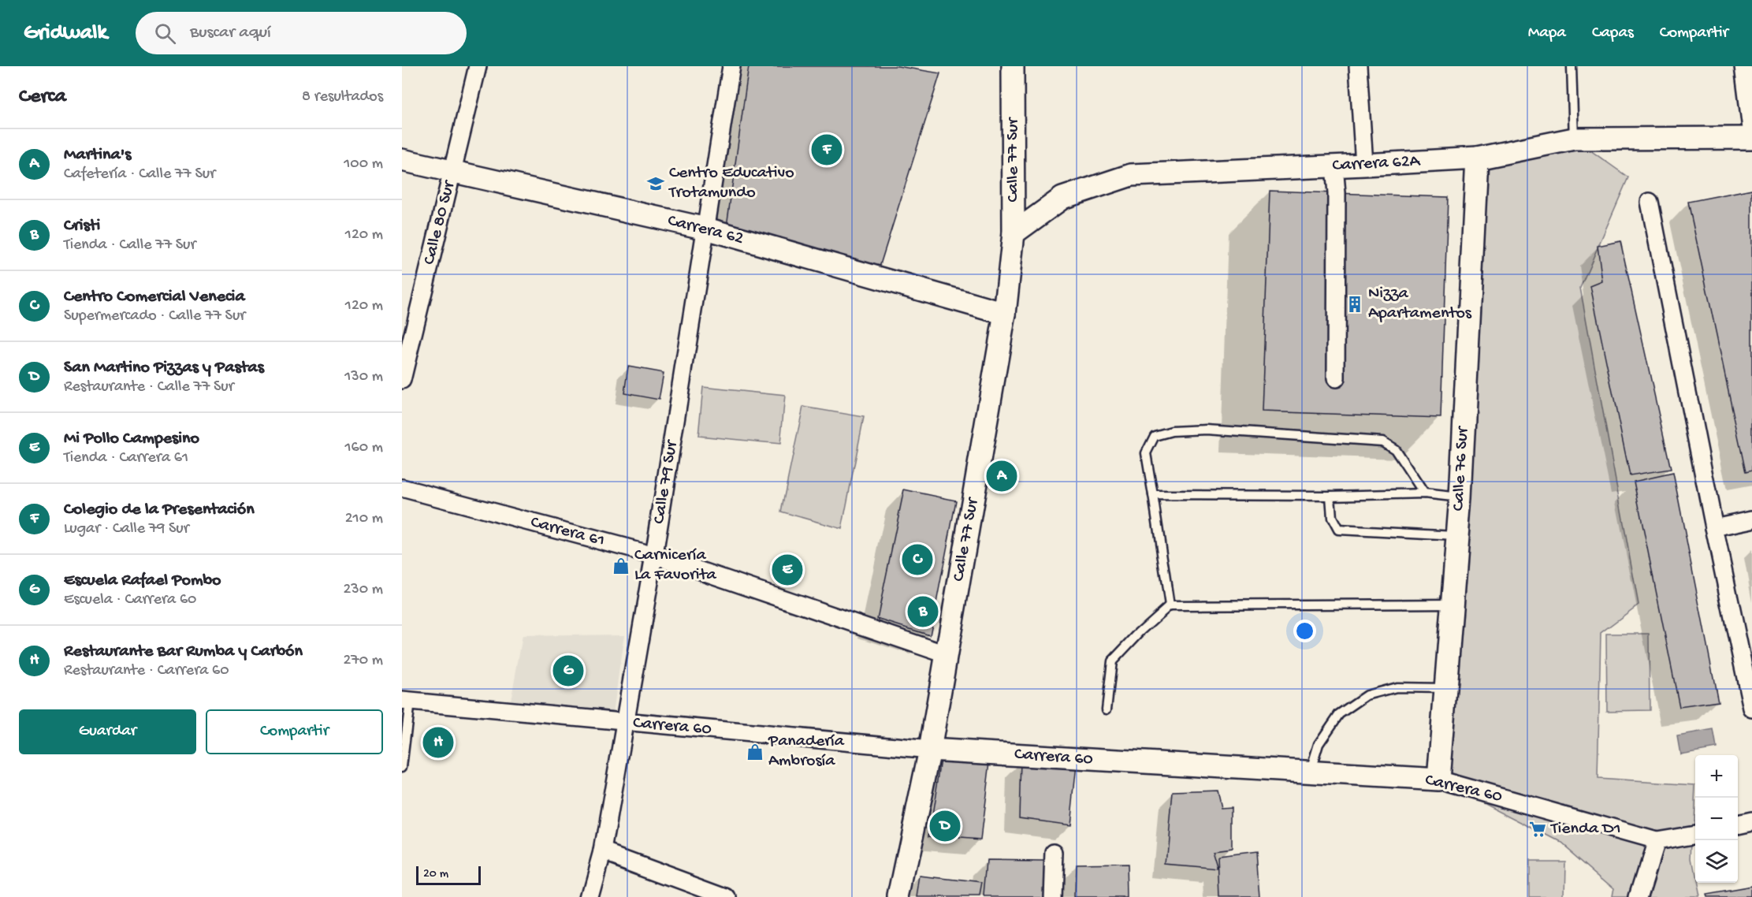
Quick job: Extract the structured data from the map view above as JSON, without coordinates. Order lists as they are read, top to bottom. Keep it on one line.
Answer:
{"streets":{"street":["Calle 77 Sur","Carrera 62A","Calle 80 Sur","Carrera 62","Calle 76 Sur","Calle 79 Sur","Carrera 61","Carrera 60"]},"crossings":[["Calle 77 Sur","Carrera 62A"],["Calle 77 Sur","Carrera 62"],["Calle 77 Sur","Carrera 61"],["Calle 77 Sur","Carrera 60"],["Carrera 62A","Calle 76 Sur"],["Calle 80 Sur","Carrera 62"],["Carrera 62","Calle 79 Sur"],["Calle 76 Sur","Carrera 60"],["Calle 79 Sur","Carrera 61"],["Calle 79 Sur","Carrera 60"]],"places":{"school or university":["Centro Educativo Trotamundo"],"building":["Nizza Apartamentos"],"shop":["Carnicería La Favorita","Panadería Ambrosía"],"supermarket":["Tienda D1"]},"scale_bar":"20 m","page":{"header":"Gridwalk","search":"Buscar aquí","nav":["Mapa","Capas","Compartir"],"heading":["Cerca","8 resultados"],"list":[{"mark":"A","name":"Martina's","note":"Cafetería · Calle 77 Sur","value":"100 m"},{"mark":"B","name":"Cristi","note":"Tienda · Calle 77 Sur","value":"120 m"},{"mark":"C","name":"Centro Comercial Venecia","note":"Supermercado · Calle 77 Sur","value":"120 m"},{"mark":"D","name":"San Martino Pizzas y Pastas","note":"Restaurante · Calle 77 Sur","value":"130 m"},{"mark":"E","name":"Mi Pollo Campesino","note":"Tienda · Carrera 61","value":"160 m"},{"mark":"F","name":"Colegio de la Presentación","note":"Lugar · Calle 79 Sur","value":"210 m"},{"mark":"G","name":"Escuela Rafael Pombo","note":"Escuela · Carrera 60","value":"230 m"},{"mark":"H","name":"Restaurante Bar Rumba y Carbón","note":"Restaurante · Carrera 60","value":"270 m"}],"pins":["F","A","C","E","B","G","H","D"],"buttons":["Guardar","Compartir"],"map_buttons":["+","−"],"scale":"20 m"}}
